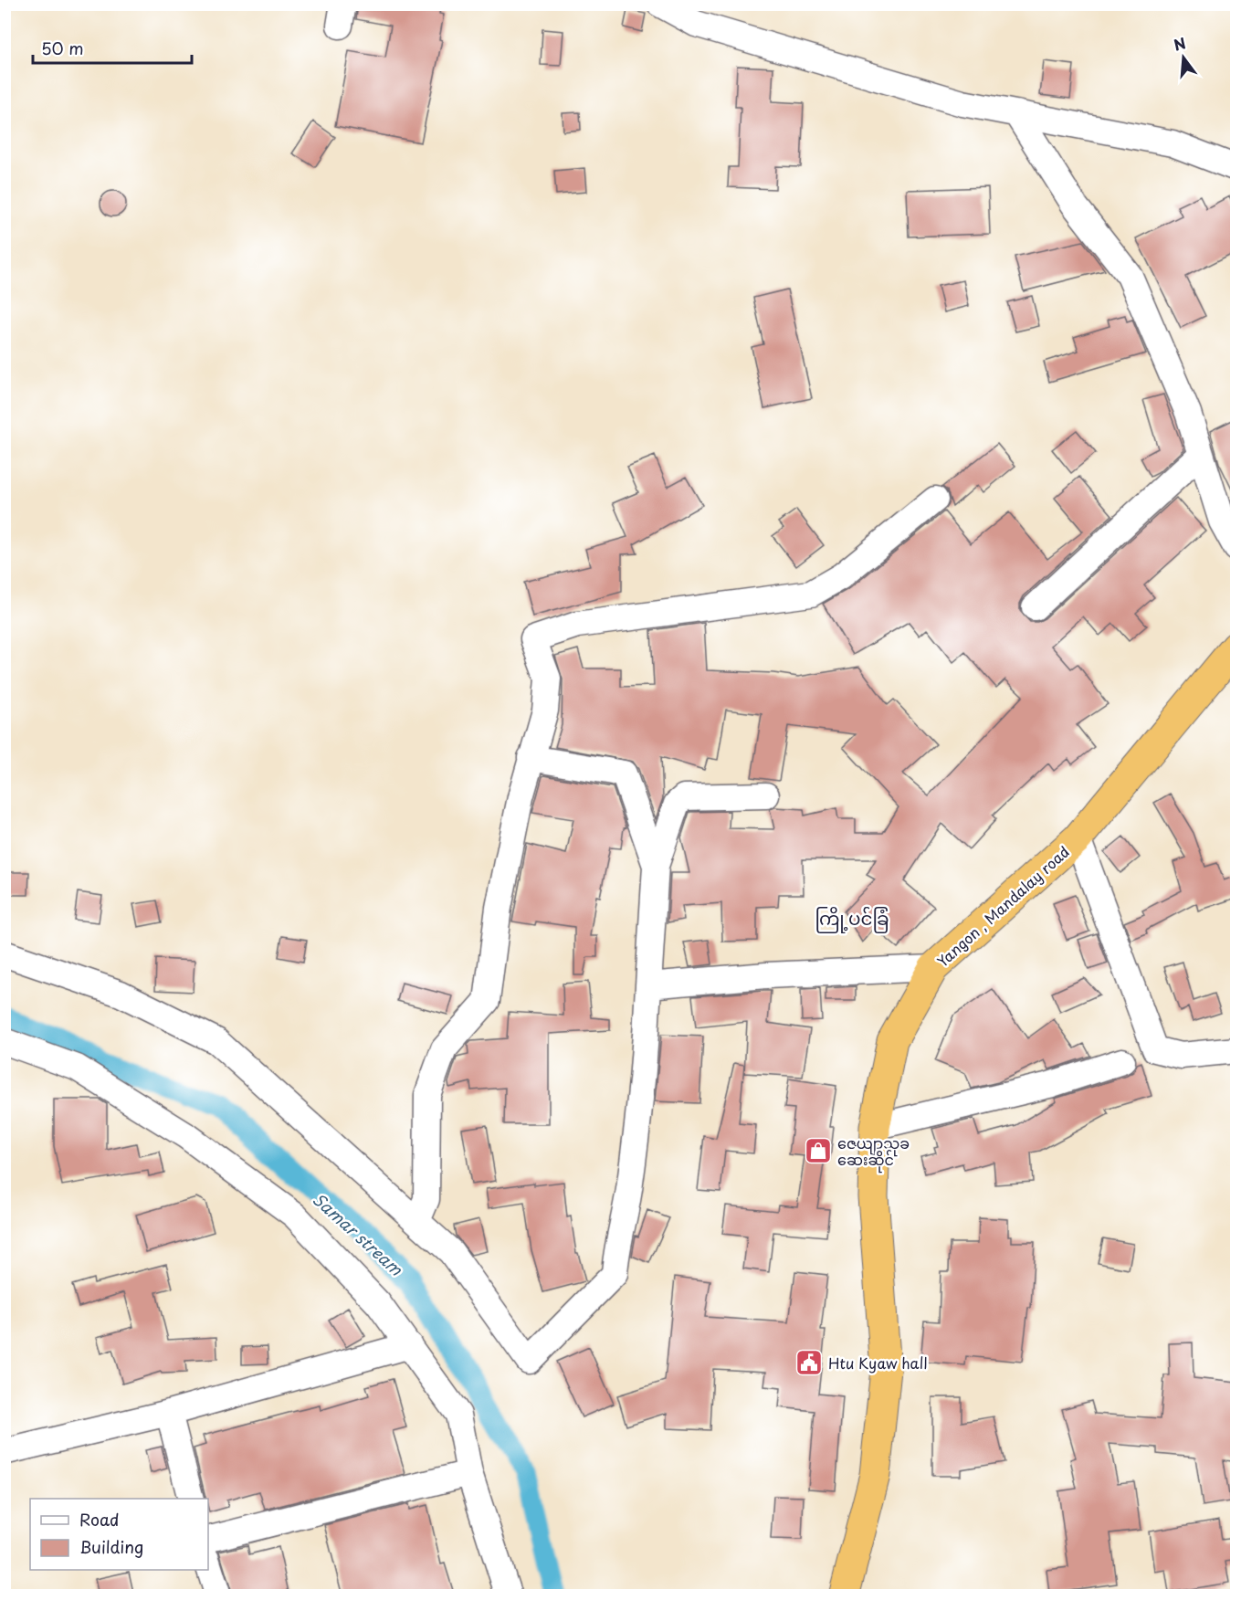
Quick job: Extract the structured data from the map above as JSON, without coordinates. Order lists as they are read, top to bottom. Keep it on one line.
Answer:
{"streets":{"highway":["Yangon , Mandalay road"]},"districts":["ကြို့ပင်ခြံ"],"water":["Samar stream"],"places":{"shop":["ဇေယျာသုခ ဆေးဆိုင်"],"public building":["Htu Kyaw hall"]},"legend":["Road","Building"],"scale_bar":"50 m","north":"top"}
